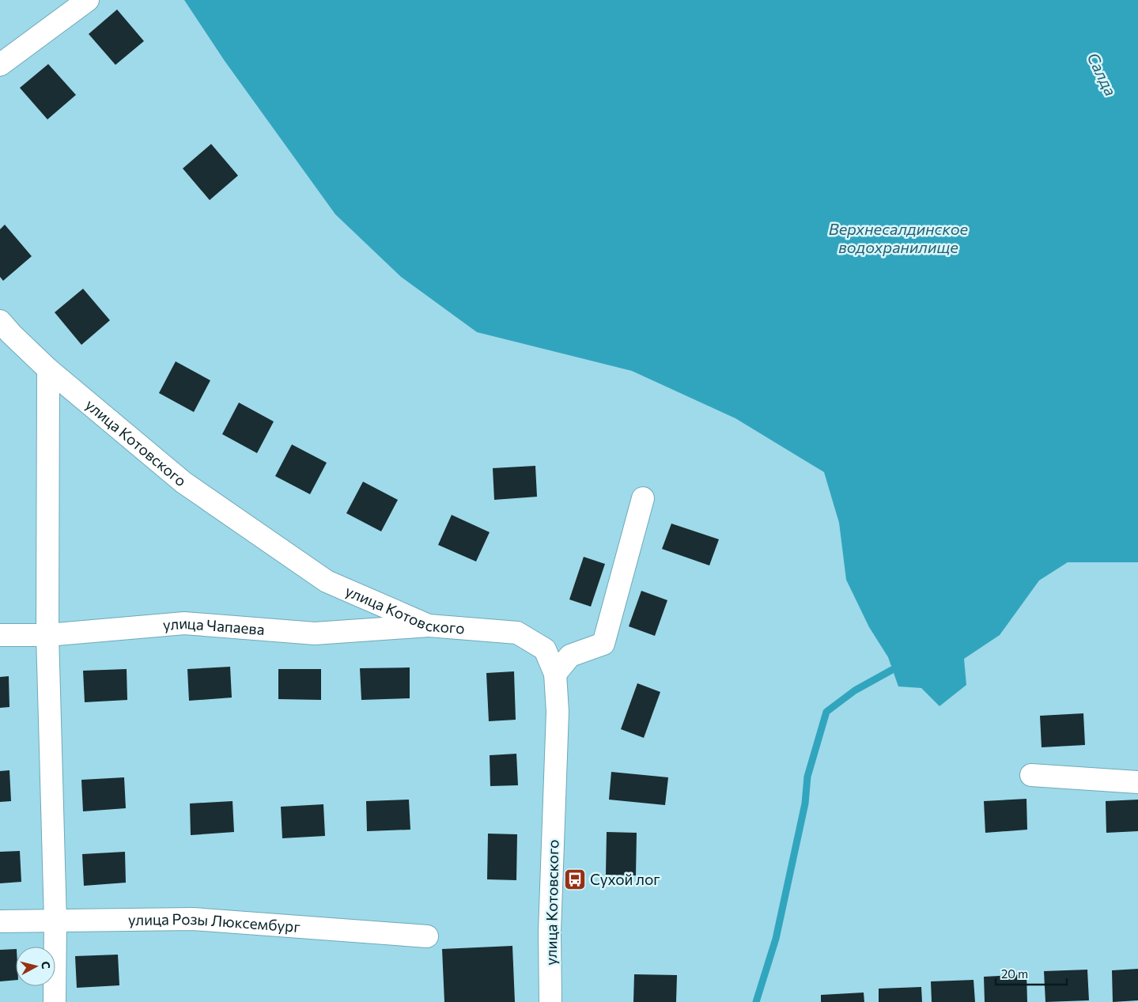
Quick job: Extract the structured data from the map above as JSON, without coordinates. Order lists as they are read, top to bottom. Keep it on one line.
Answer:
{"streets":{"street":["улица Котовского","улица Чапаева","улица Розы Люксембург"]},"crossings":[["улица Котовского","улица Чапаева"]],"water":["Салда","Верхнесалдинское водохранилище"],"places":{"bus stop":["Сухой лог"]},"scale_bar":"20 m","north":"right"}
